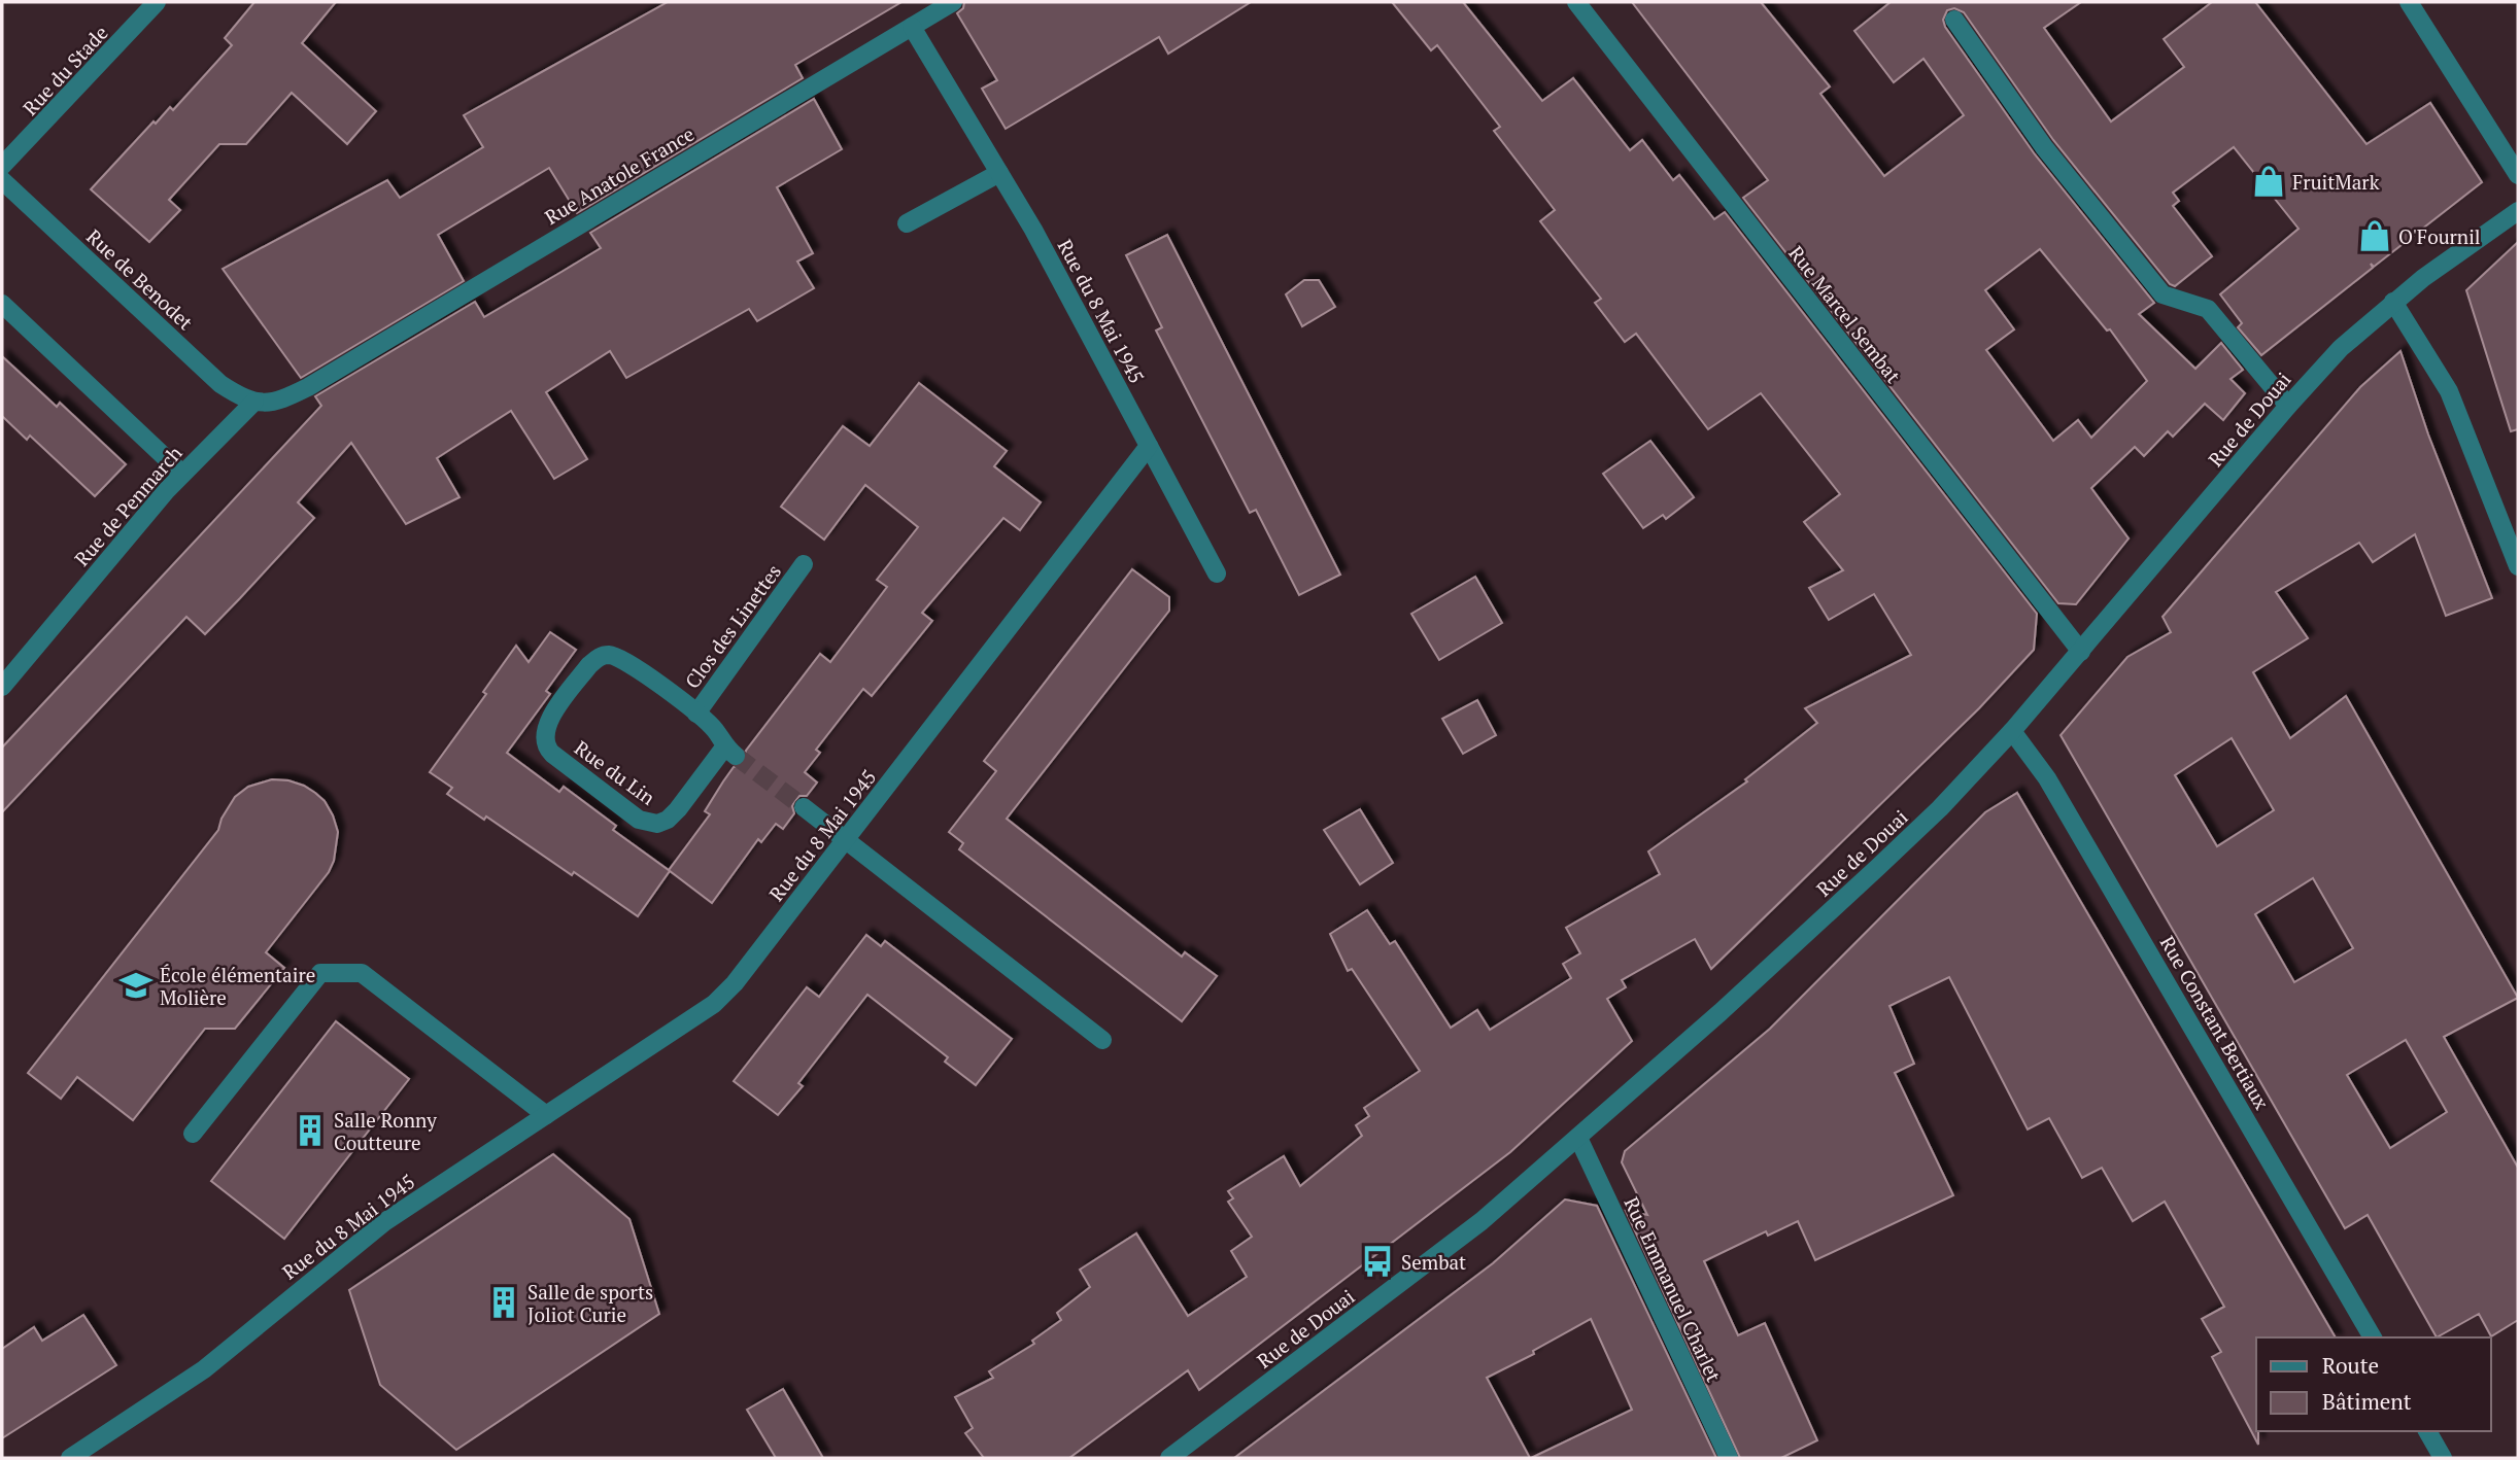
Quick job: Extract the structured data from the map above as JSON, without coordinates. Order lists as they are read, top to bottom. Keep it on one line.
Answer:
{"streets":{"street":["Rue du Stade","Rue Anatole France","Rue de Benodet","Rue du 8 Mai 1945","Rue Marcel Sembat","Rue de Douai","Rue de Penmarch","Clos des Linettes","Rue du Lin","Rue Constant Bertiaux","Rue Emmanuel Charlet"]},"crossings":[["Rue Anatole France","Rue de Benodet"],["Rue Anatole France","Rue du 8 Mai 1945"],["Rue Anatole France","Rue de Penmarch"],["Rue de Benodet","Rue de Penmarch"],["Rue Marcel Sembat","Rue de Douai"],["Rue de Douai","Rue Constant Bertiaux"],["Rue de Douai","Rue Emmanuel Charlet"],["Clos des Linettes","Rue du Lin"]],"places":{"shop":["FruitMark","O'Fournil"],"school or university":["École élémentaire Molière"],"building":["Salle Ronny Coutteure","Salle de sports Joliot Curie"],"bus stop":["Sembat"]},"legend":["Route","Bâtiment"]}
